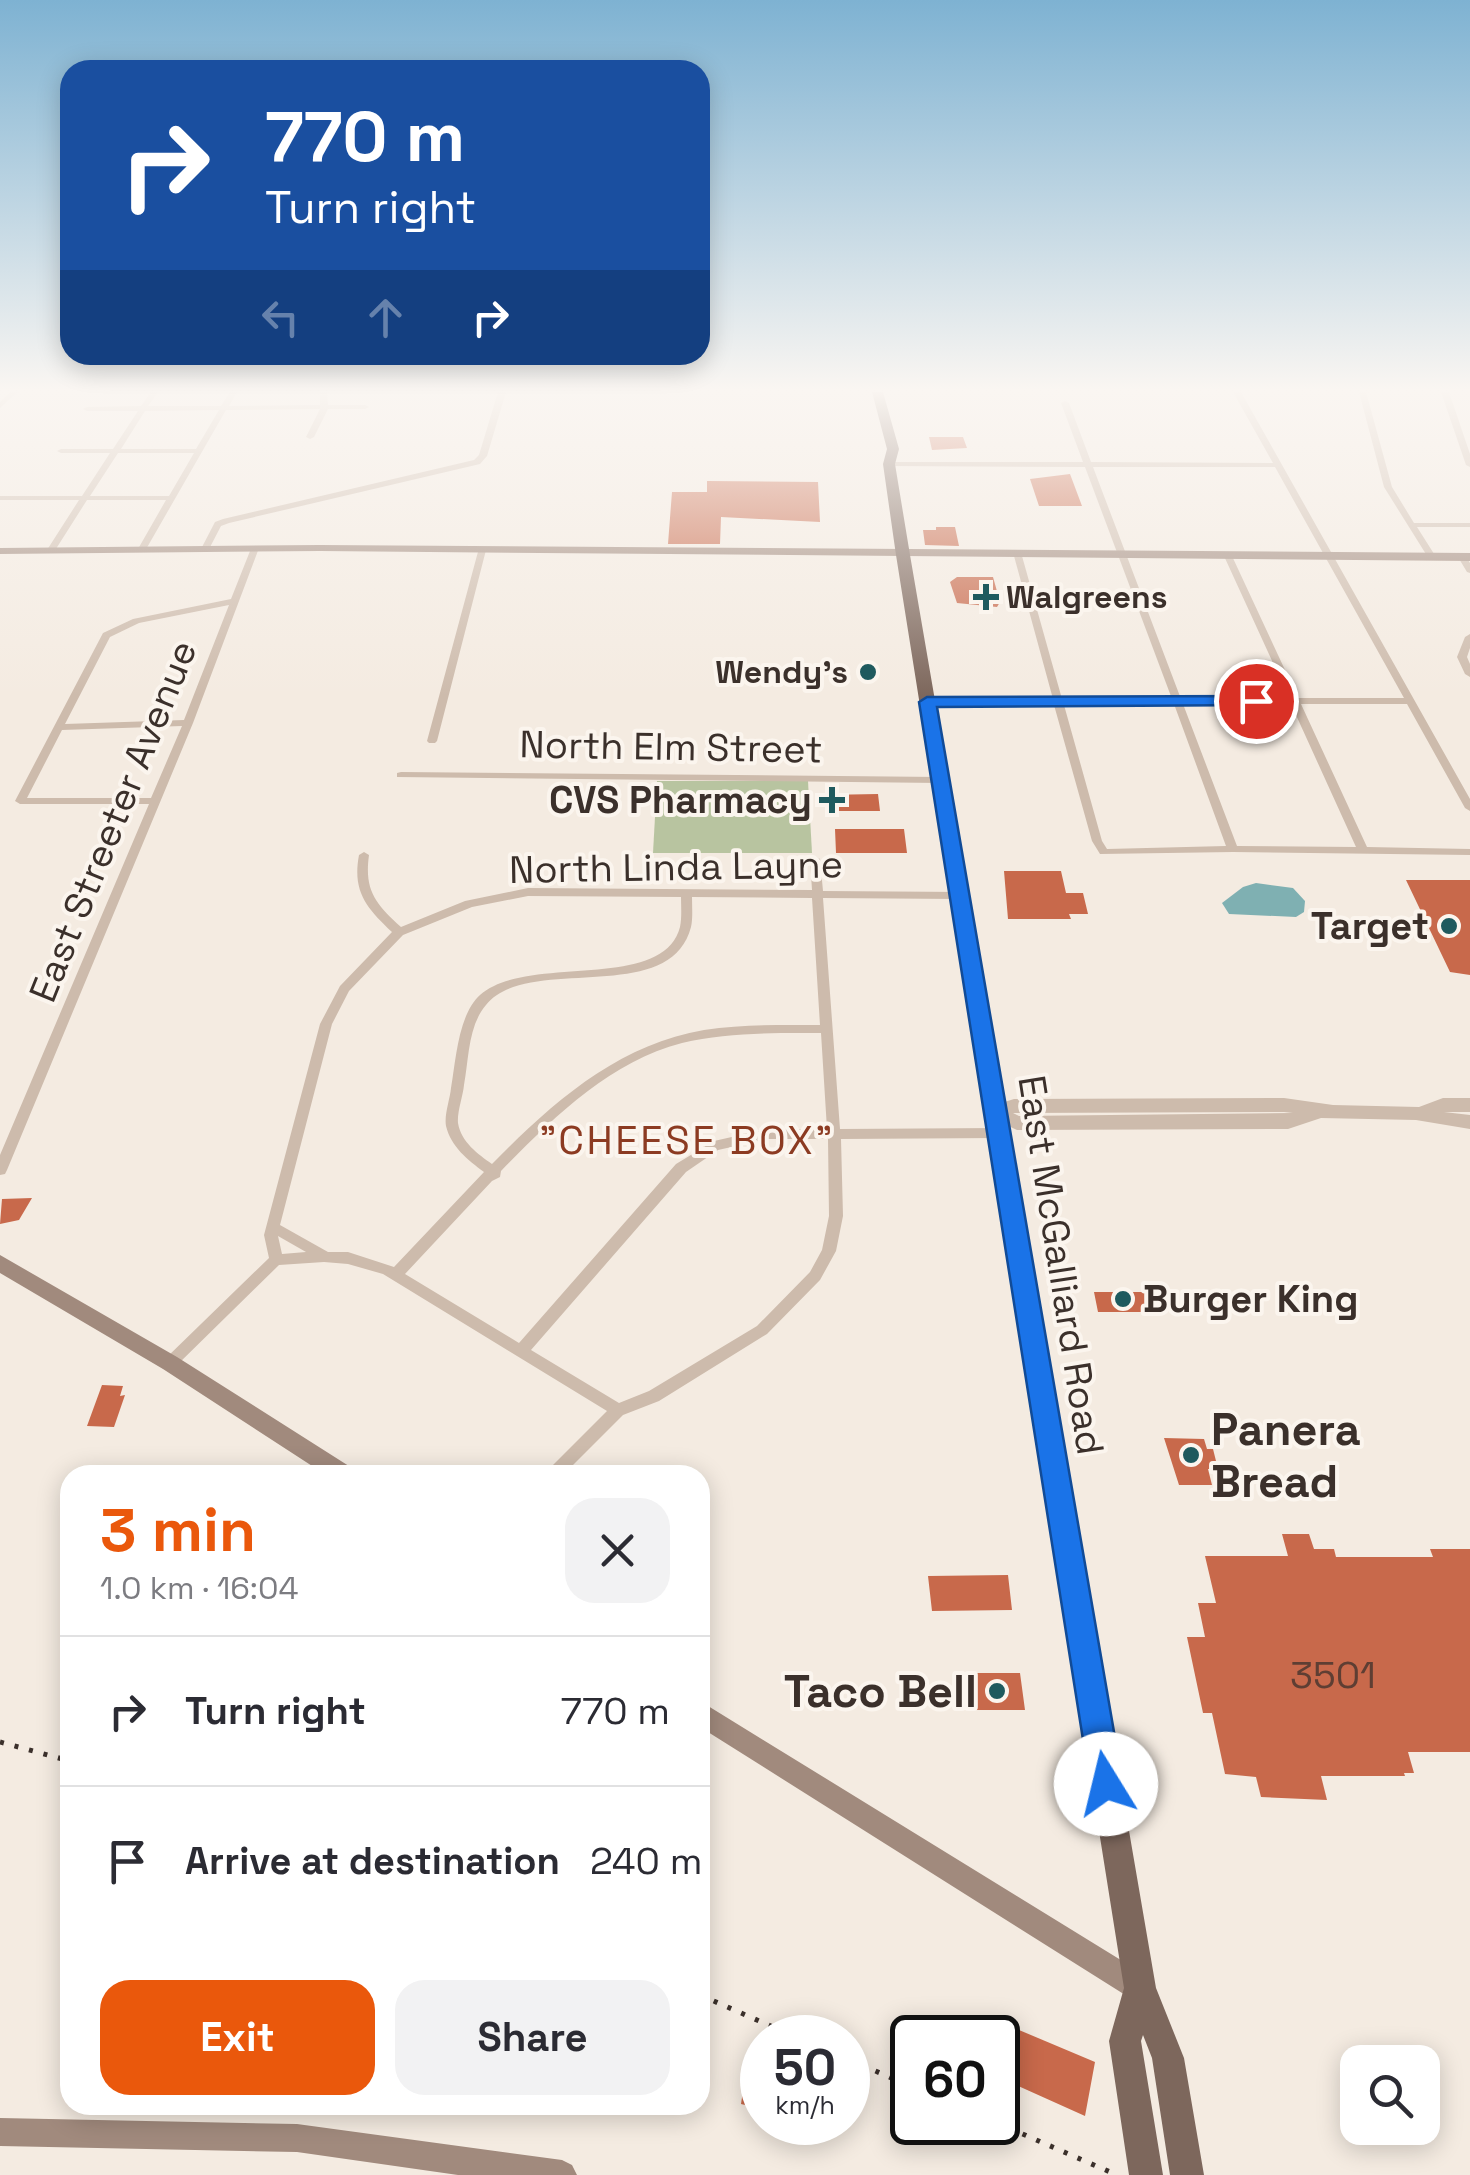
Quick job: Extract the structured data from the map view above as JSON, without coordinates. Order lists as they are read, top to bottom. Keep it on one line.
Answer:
{"streets":{"main road":["East McGalliard Road"],"street":["North Elm Street","East Streeter Avenue","North Linda Layne"]},"crossings":[["North Elm Street","East McGalliard Road"],["North Linda Layne","East McGalliard Road"]],"districts":["\"CHEESE BOX\""],"places":{"health":["Walgreens","CVS Pharmacy"],"other":["Wendy's","Target","Burger King","Panera Bread","Taco Bell"]},"house_numbers":["3501"],"page":{"turn":["770 m","Turn right"],"heading":["3 min","1.0 km · 16:04"],"list":[{"name":"Turn right","value":"770 m"},{"name":"Arrive at destination","value":"240 m"}],"buttons":["Exit","Share"],"speed":"50 km/h","limit":"60"}}
